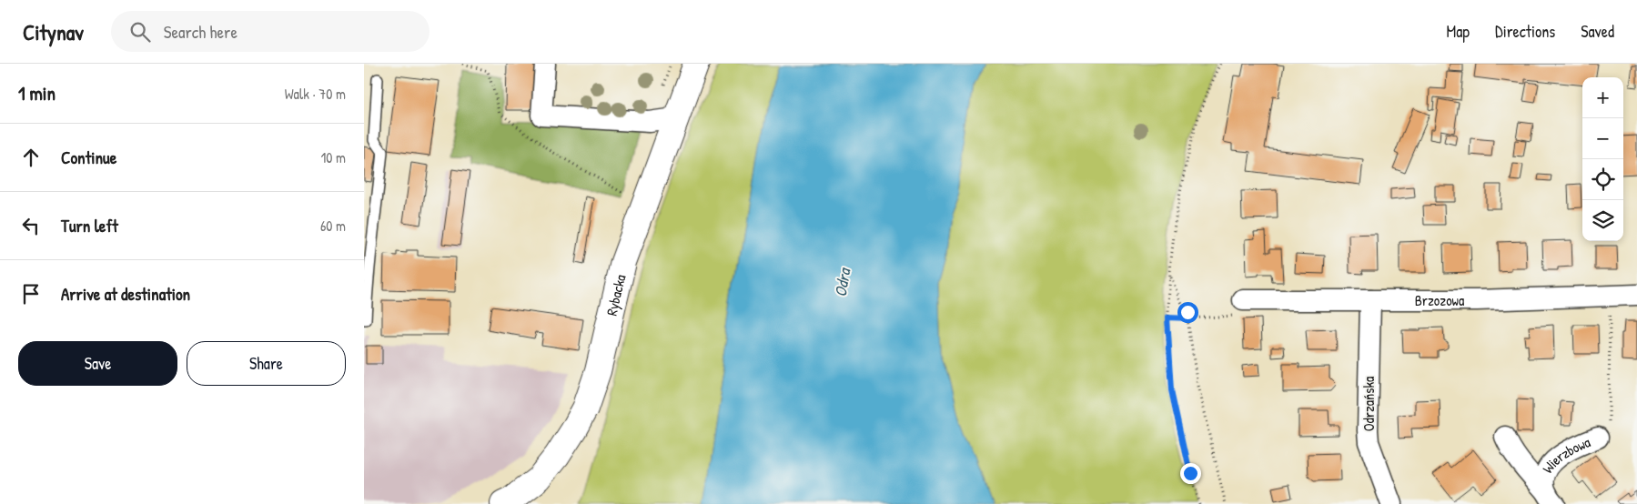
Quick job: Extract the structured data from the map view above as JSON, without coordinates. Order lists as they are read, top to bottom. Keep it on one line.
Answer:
{"streets":{"street":["Rybacka","Brzozowa","Odrzańska","Wierzbowa"]},"crossings":[["Brzozowa","Odrzańska"]],"water":["Odra"],"page":{"header":"Citynav","search":"Search here","nav":["Map","Directions","Saved"],"heading":["1 min","Walk · 70 m"],"map_buttons":["+","−"],"list":[["Continue","10 m"],["Turn left","60 m"],"Arrive at destination"],"buttons":["Save","Share"]}}
